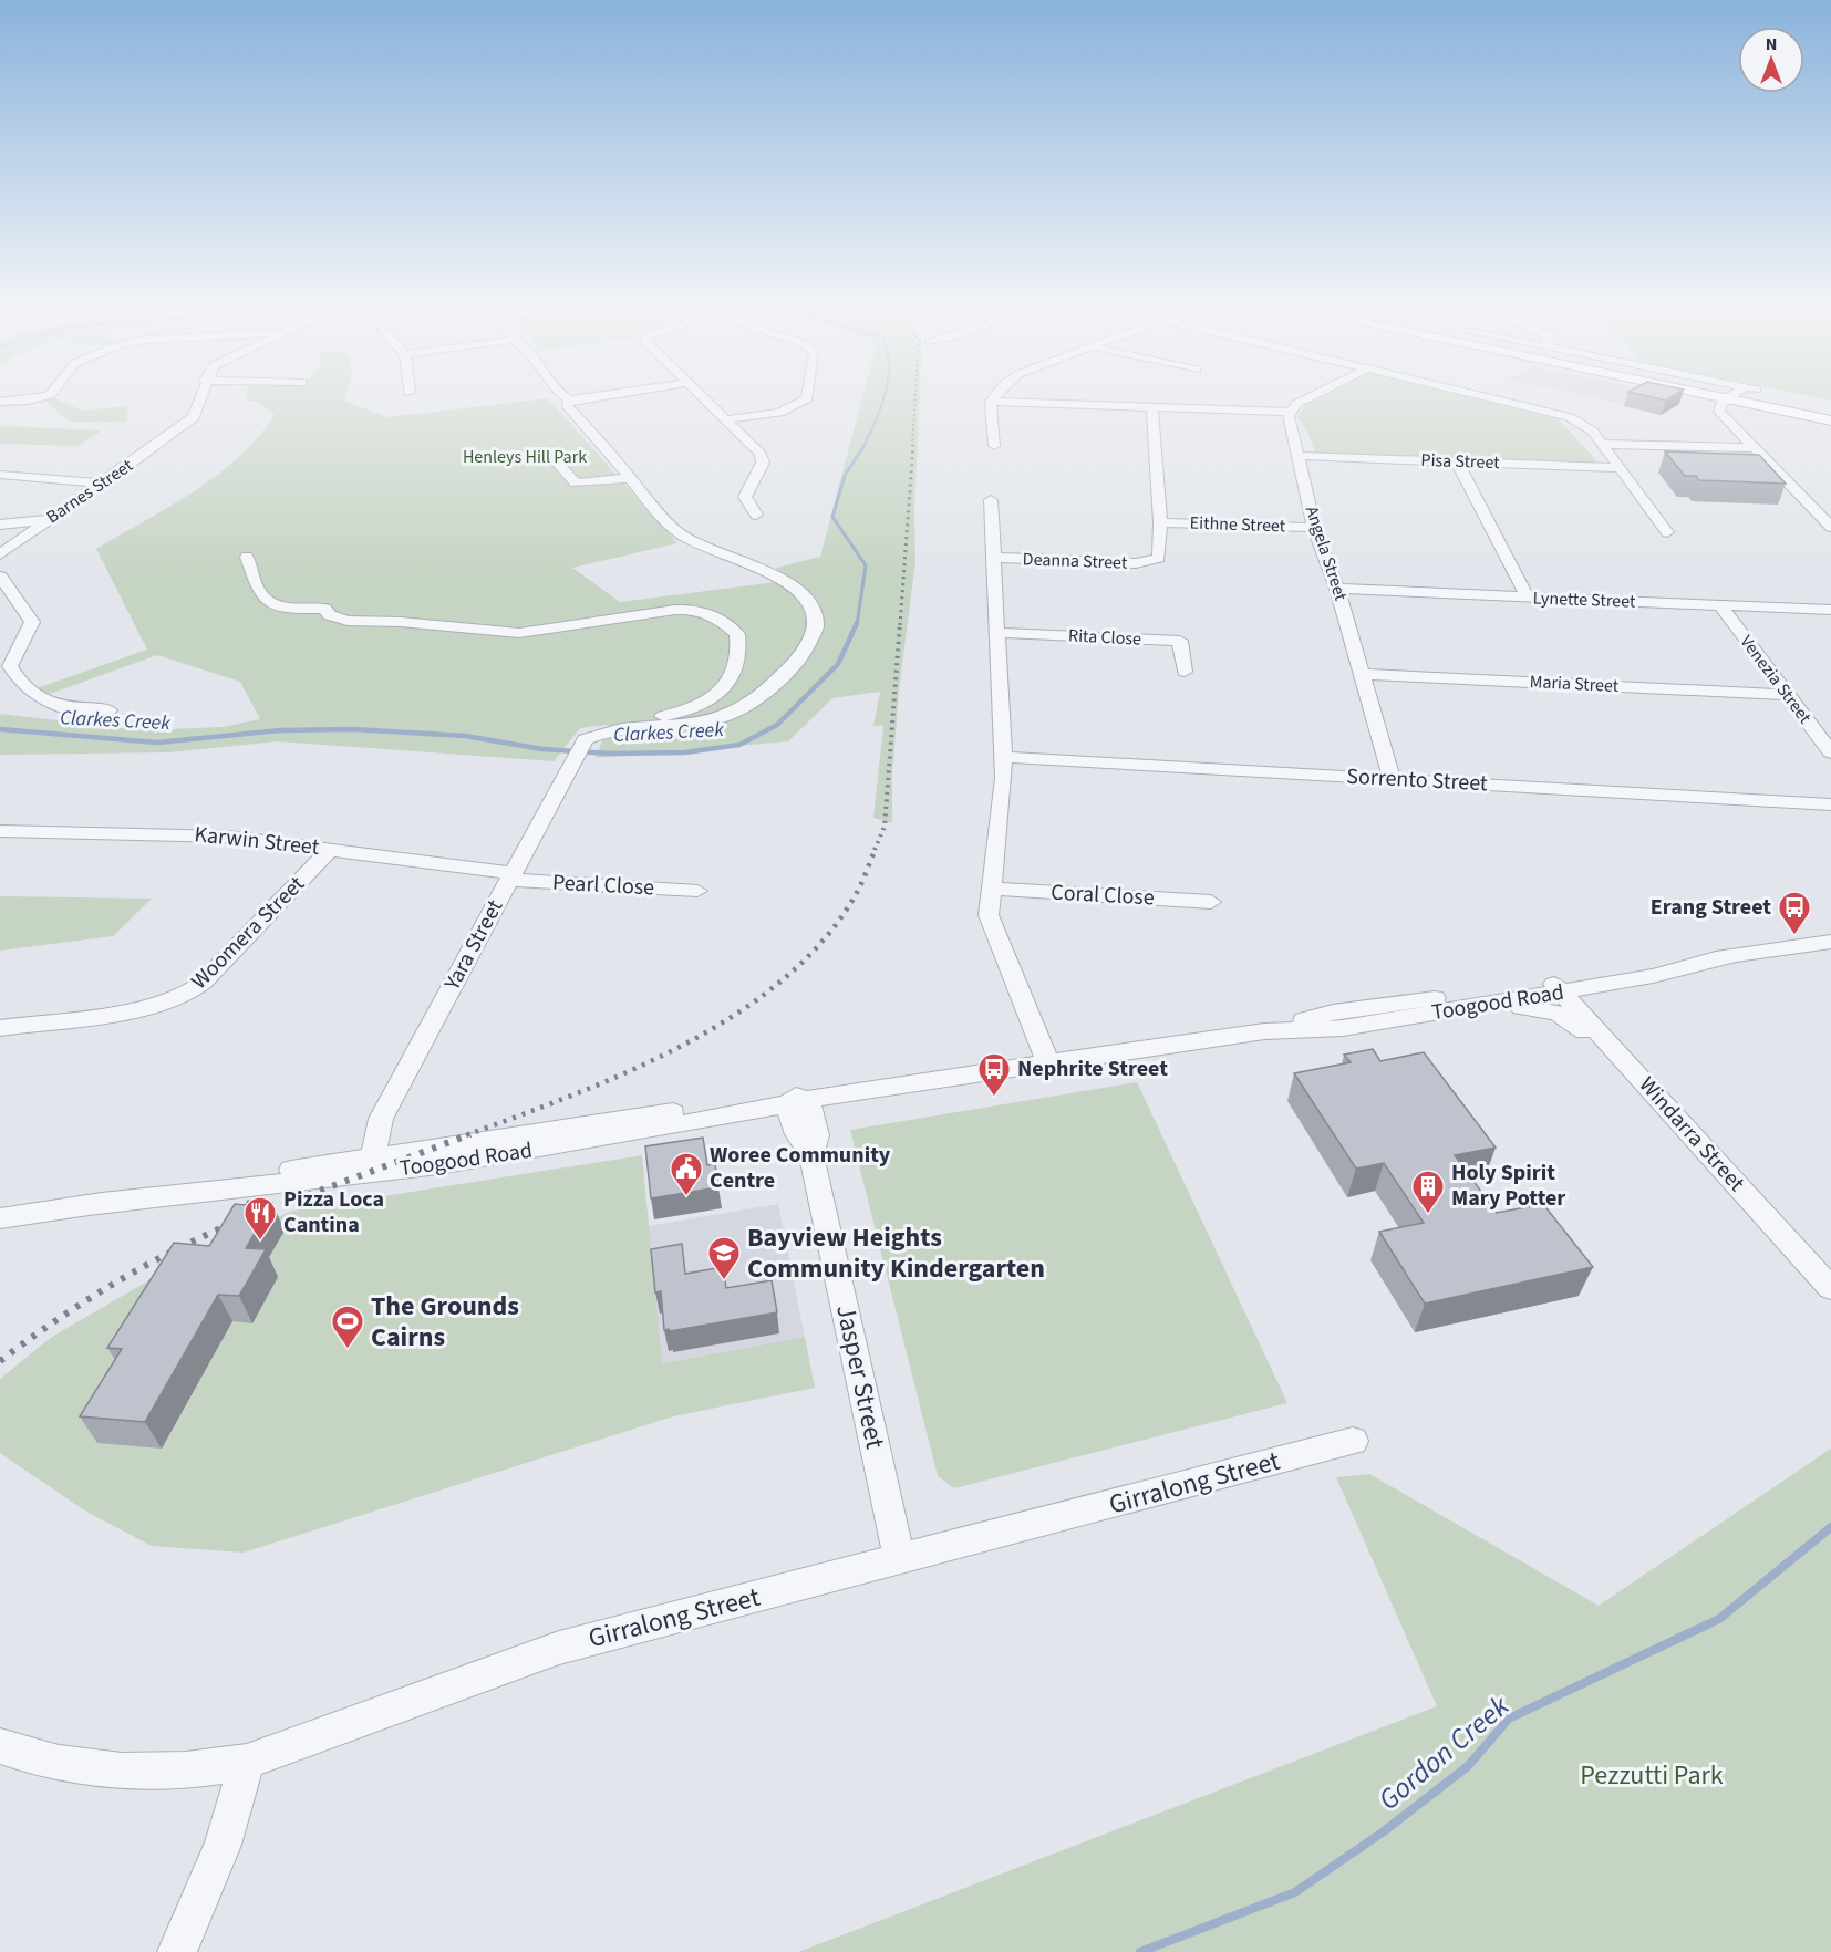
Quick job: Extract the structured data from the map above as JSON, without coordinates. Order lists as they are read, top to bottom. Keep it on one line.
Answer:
{"streets":{"street":["Pisa Street","Barnes Street","Eithne Street","Angela Street","Deanna Street","Lynette Street","Rita Close","Venezia Street","Maria Street","Sorrento Street","Karwin Street","Pearl Close","Coral Close","Woomera Street","Yara Street","Toogood Road","Windarra Street","Jasper Street","Girralong Street"]},"crossings":[["Pisa Street","Angela Street"],["Eithne Street","Angela Street"],["Eithne Street","Deanna Street"],["Angela Street","Lynette Street"],["Angela Street","Maria Street"],["Angela Street","Sorrento Street"],["Lynette Street","Venezia Street"],["Venezia Street","Maria Street"],["Karwin Street","Pearl Close"],["Karwin Street","Woomera Street"],["Karwin Street","Yara Street"],["Pearl Close","Yara Street"],["Yara Street","Toogood Road"],["Toogood Road","Windarra Street"],["Toogood Road","Jasper Street"],["Jasper Street","Girralong Street"]],"water":["Clarkes Creek","Gordon Creek"],"parks":["Henleys Hill Park","Pezzutti Park"],"places":{"bus stop":["Erang Street","Nephrite Street"],"public building":["Woree Community Centre"],"building":["Holy Spirit Mary Potter"],"restaurant":["Pizza Loca Cantina"],"school or university":["Bayview Heights Community Kindergarten"],"sports":["The Grounds Cairns"]},"north":"top"}
